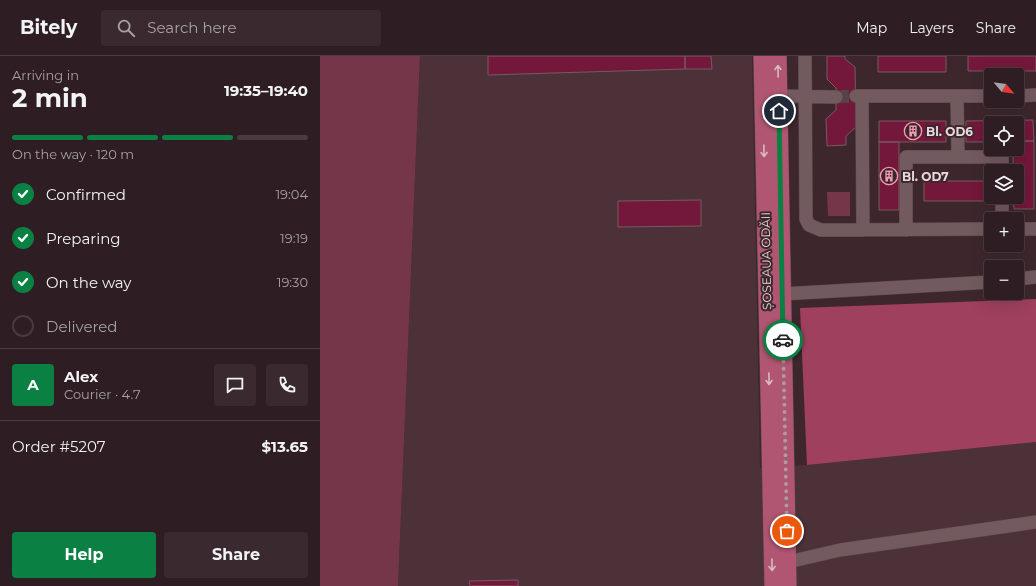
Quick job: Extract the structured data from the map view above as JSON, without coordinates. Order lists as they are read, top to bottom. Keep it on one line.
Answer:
{"streets":{"main road":["ȘOSEAUA ODĂII"]},"places":{"building":["Bl. OD6","Bl. OD7"]},"north":"bottom right","page":{"header":"Bitely","search":"Search here","nav":["Map","Layers","Share"],"heading":["2 min","Arriving in","19:35–19:40"],"panel":["Alex","Courier · 4.7","Order #5207","$13.65"],"map_buttons":["+","−"],"bar":"On the way · 120 m","list":[["Confirmed","19:04"],["Preparing","19:19"],["On the way","19:30"],"Delivered"],"round":"A","buttons":["Help","Share"]}}
